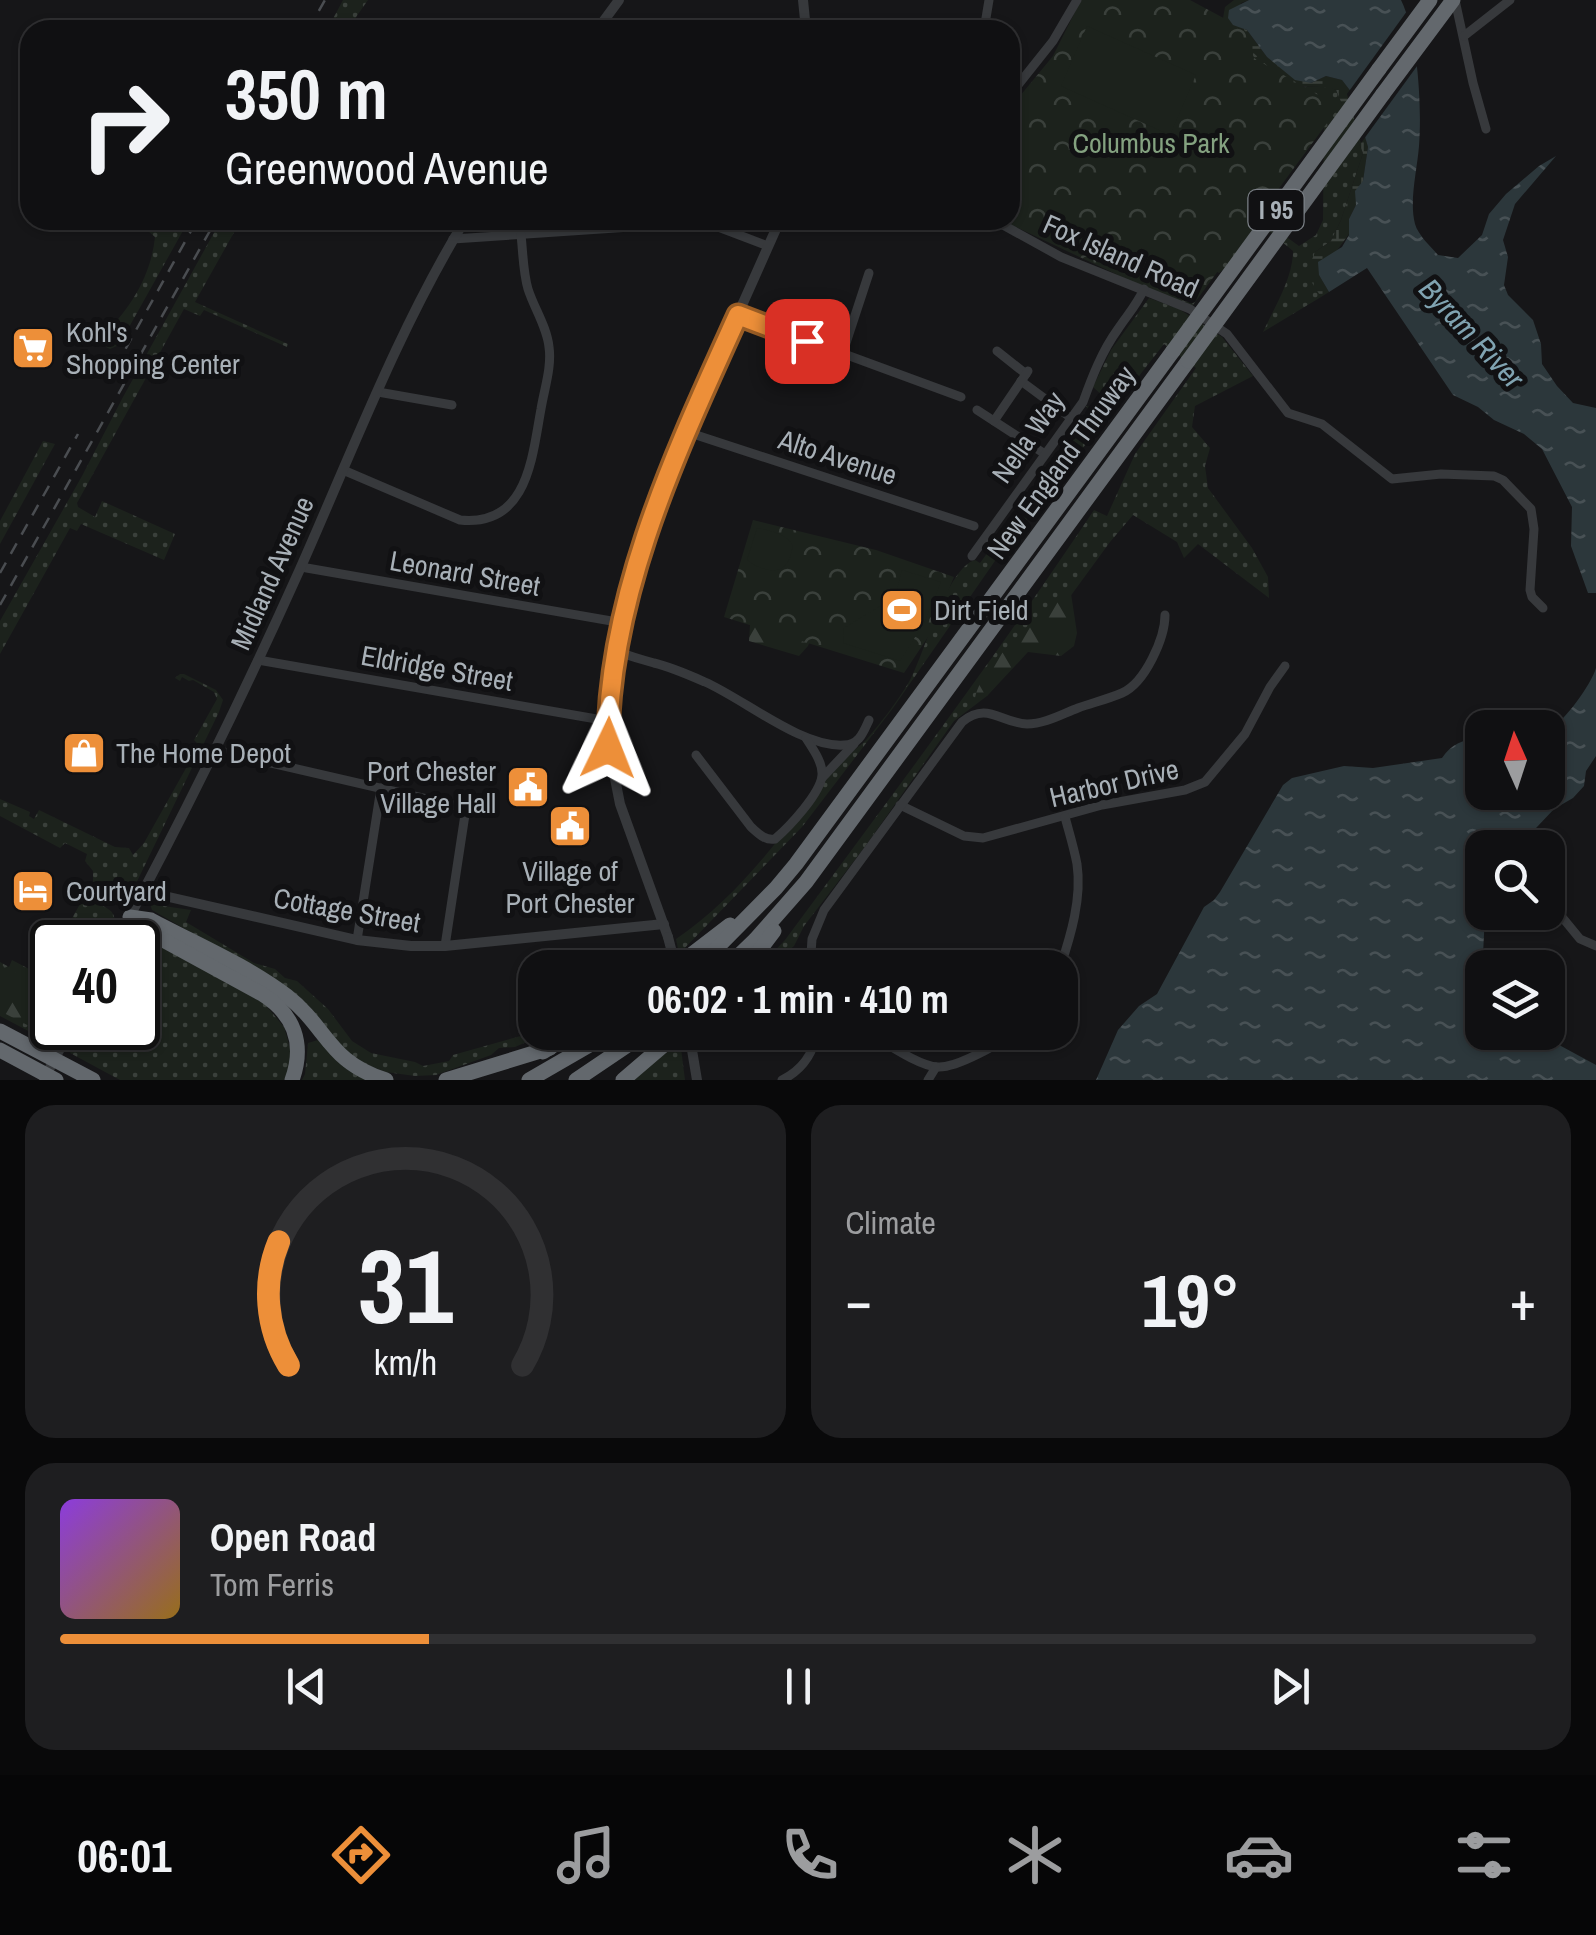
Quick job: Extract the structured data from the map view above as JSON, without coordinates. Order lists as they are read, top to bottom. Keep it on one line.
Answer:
{"streets":{"highway":["I 95","New England Thruway"],"street":["Fox Island Road","Nella Way","Alto Avenue","Midland Avenue","Leonard Street","Eldridge Street","Harbor Drive","Cottage Street"]},"crossings":[["Fox Island Road","Nella Way"],["Midland Avenue","Leonard Street"],["Midland Avenue","Eldridge Street"],["Midland Avenue","Cottage Street"]],"water":["Byram River"],"parks":["Columbus Park"],"places":{"supermarket":["Kohl's Shopping Center"],"sports":["Dirt Field"],"shop":["The Home Depot"],"public building":["Port Chester Village Hall","Village of Port Chester"],"hotel":["Courtyard"]},"north":"top","page":{"turn":["350 m","Greenwood Avenue"],"limit":"40","trip":"06:02 · 1 min · 410 m","tile":"Climate","heat":["−","19°","+"],"song":["Open Road","Tom Ferris"],"tabs":"06:01","gauge":["31","km/h"]}}
